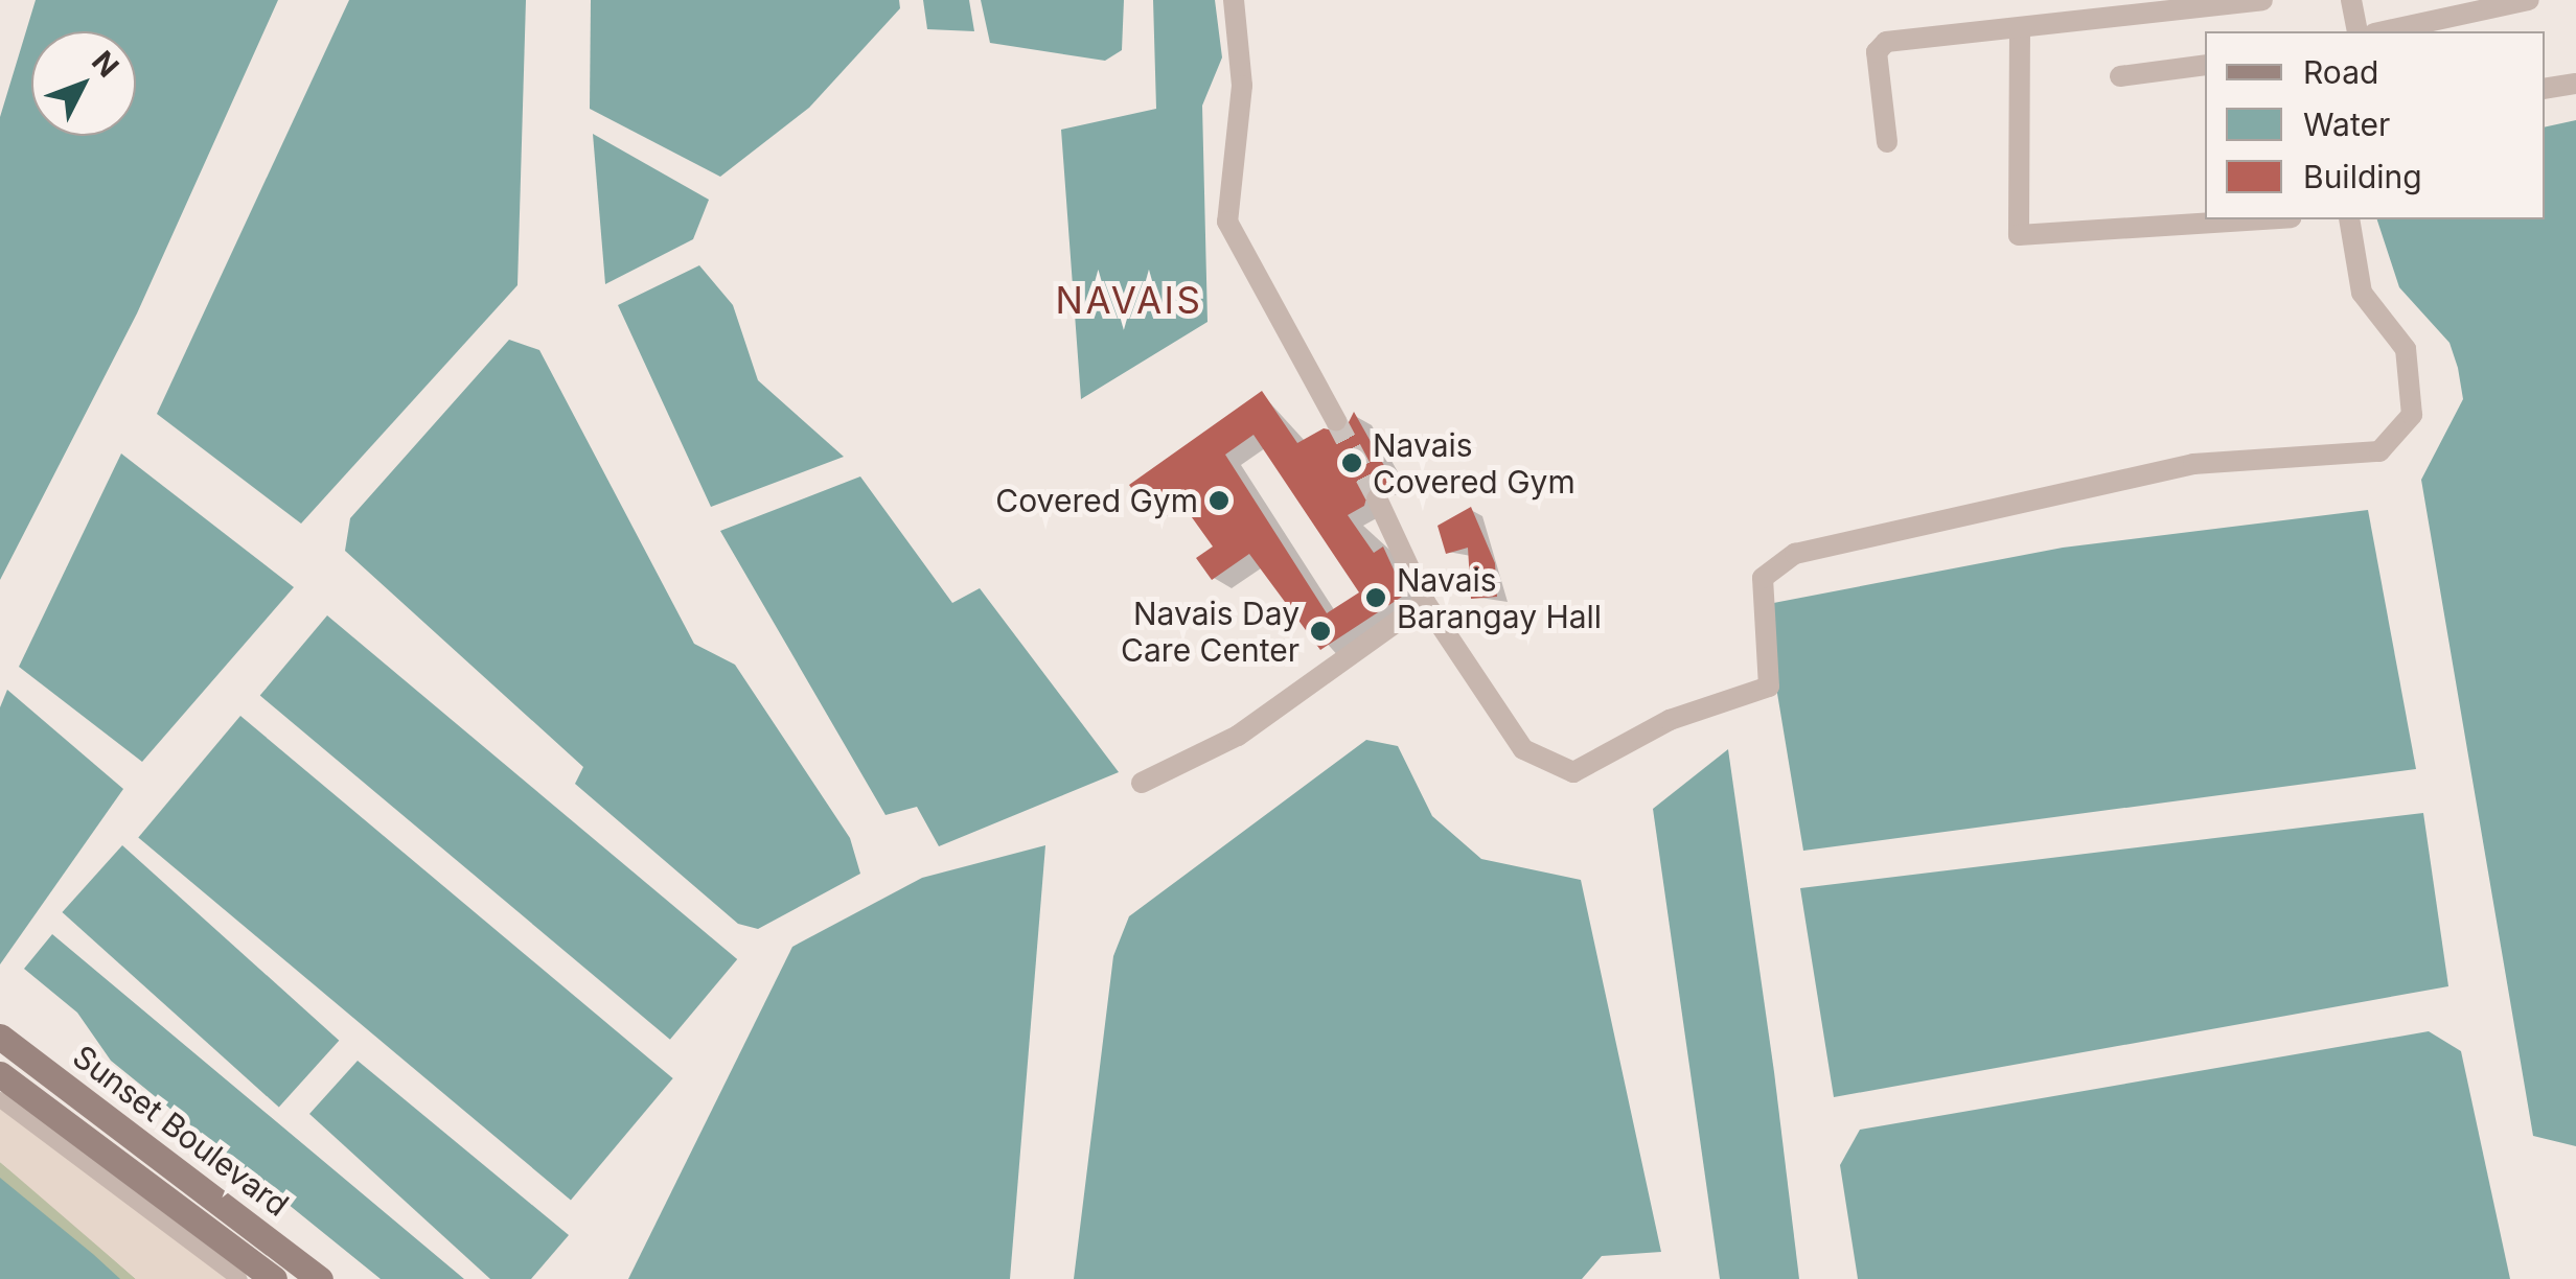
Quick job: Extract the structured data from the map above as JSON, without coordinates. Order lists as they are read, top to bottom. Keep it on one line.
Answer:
{"streets":{"main road":["Sunset Boulevard"]},"districts":["NAVAIS"],"places":["Navais Covered Gym","Covered Gym","Navais Barangay Hall","Navais Day Care Center"],"legend":["Road","Water","Building"],"north":"top right"}
